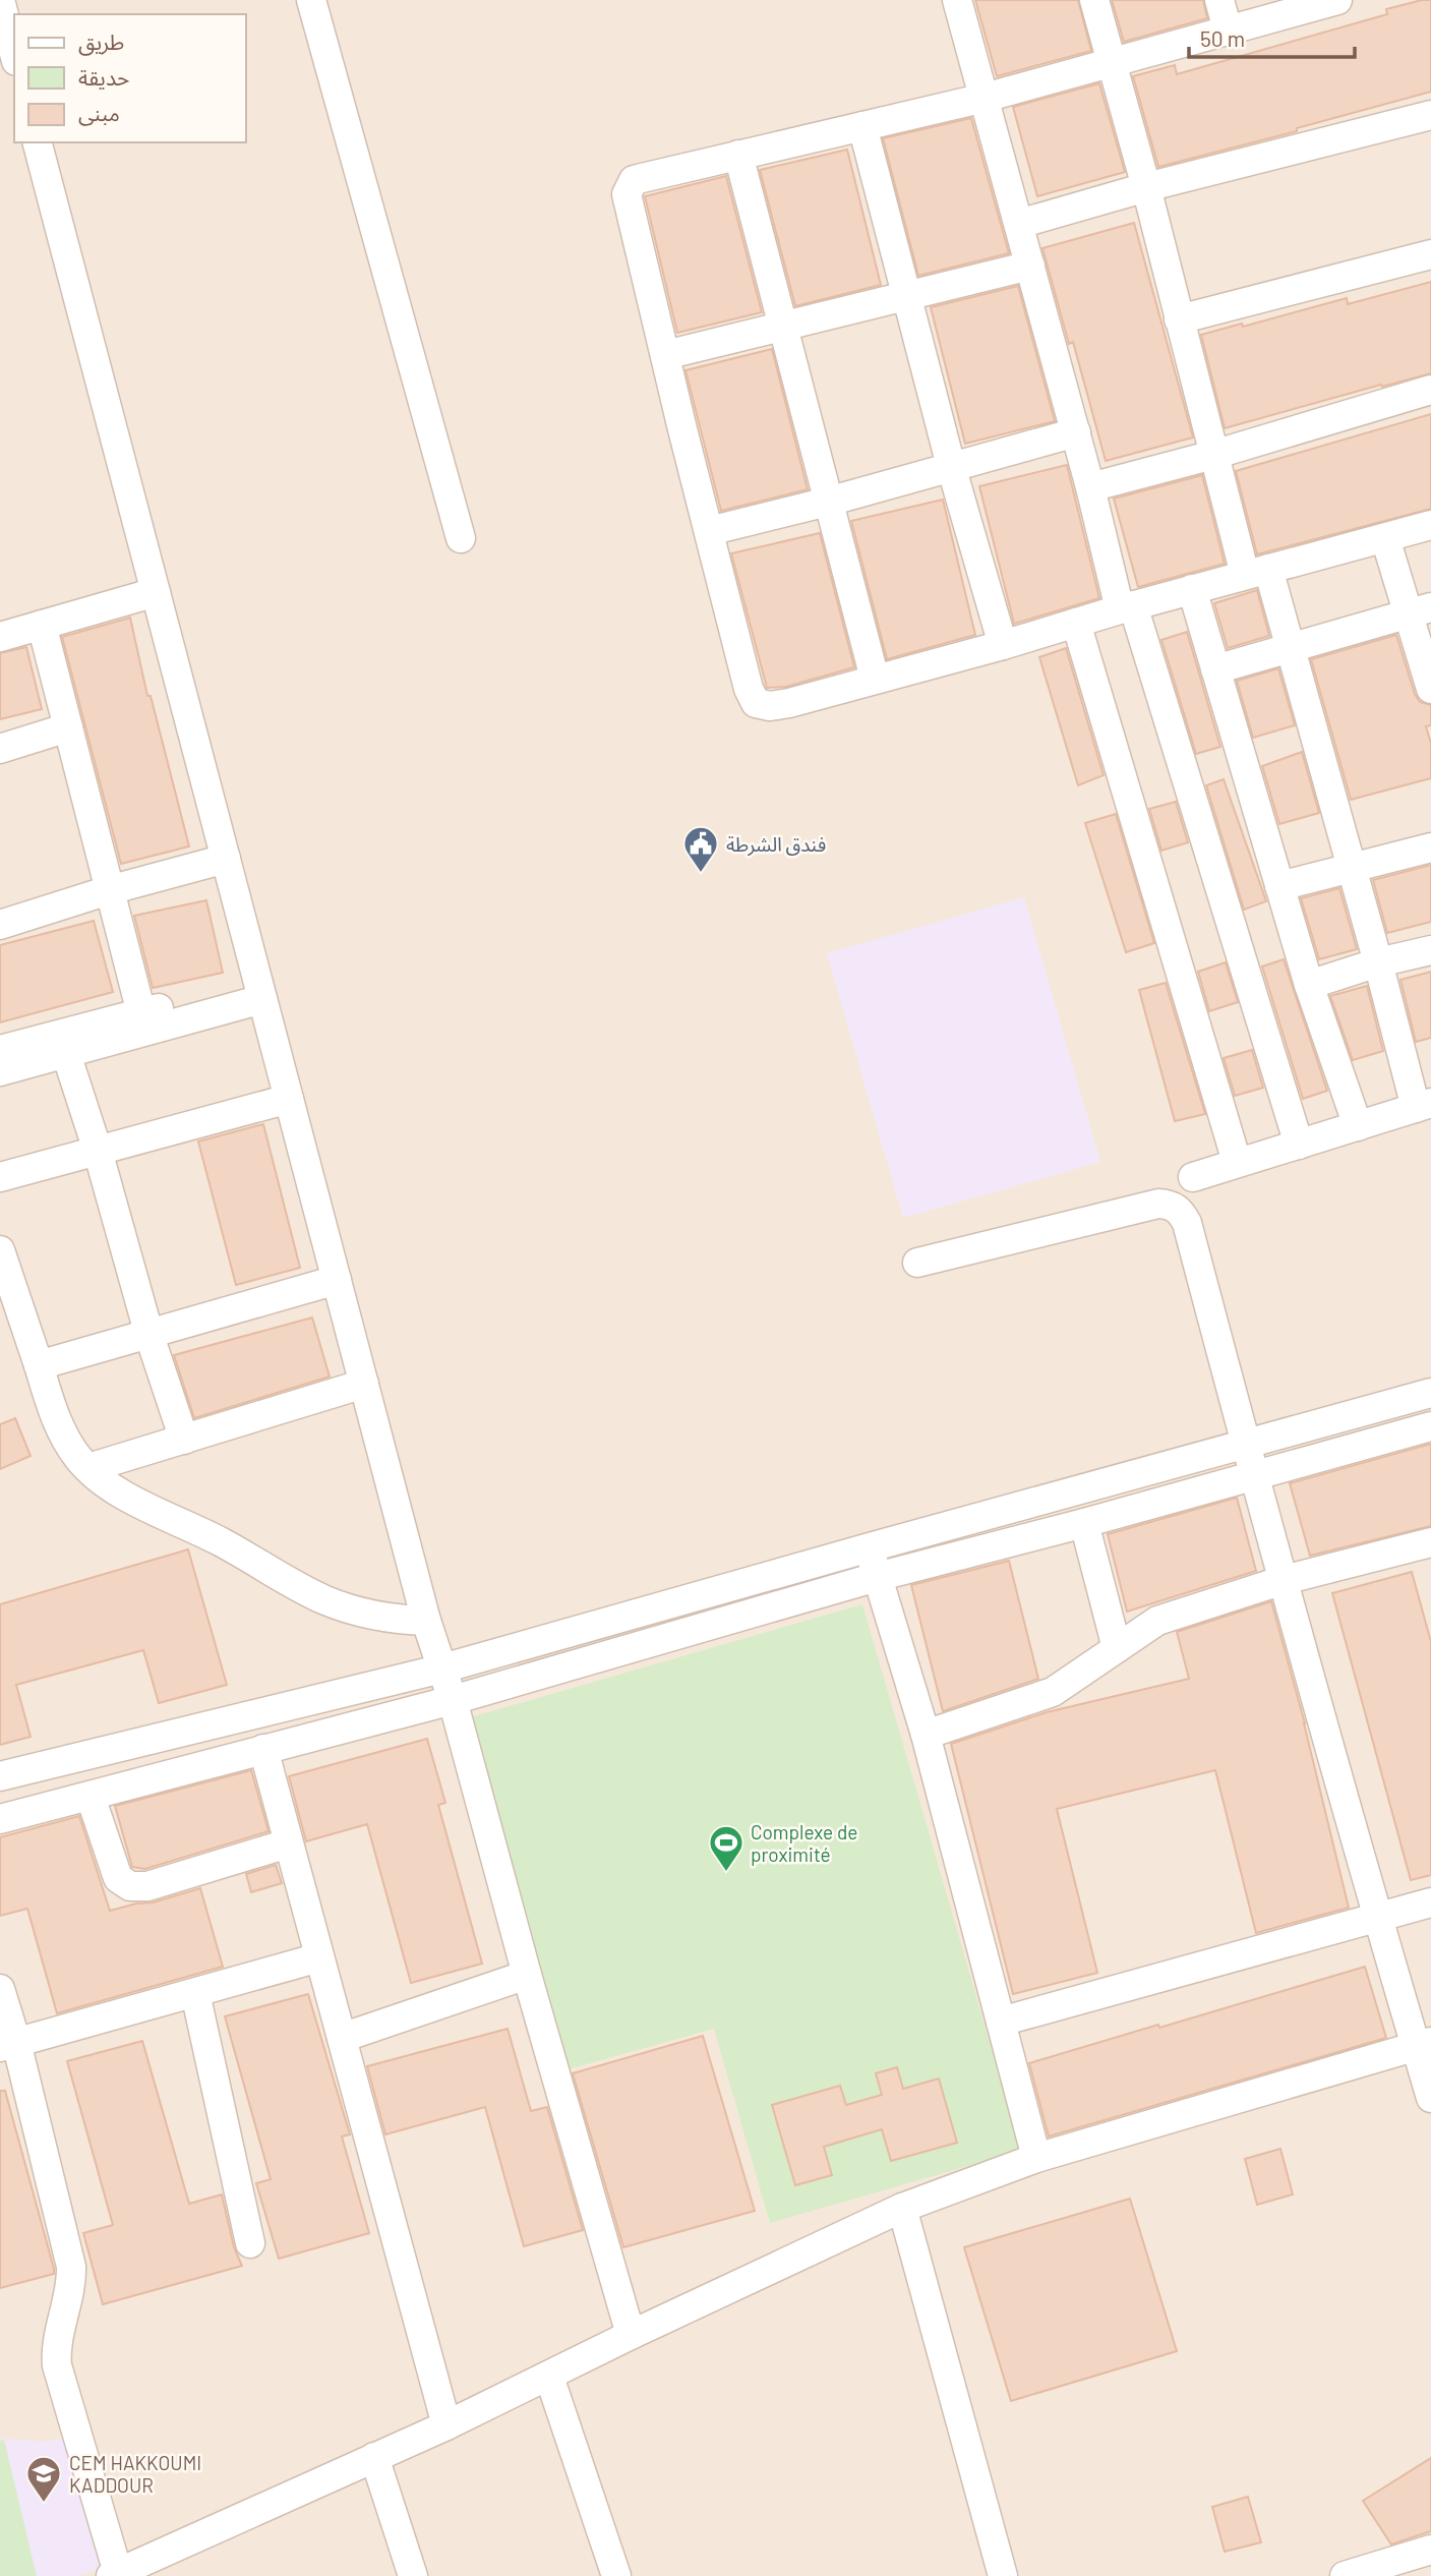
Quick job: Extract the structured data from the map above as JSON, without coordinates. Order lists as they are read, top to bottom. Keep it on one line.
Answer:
{"places":{"public building":["فندق الشرطة"],"sports":["Complexe de proximité"],"school or university":["CEM HAKKOUMI KADDOUR"]},"legend":["طريق","حديقة","مبنى"],"scale_bar":"50 m"}
